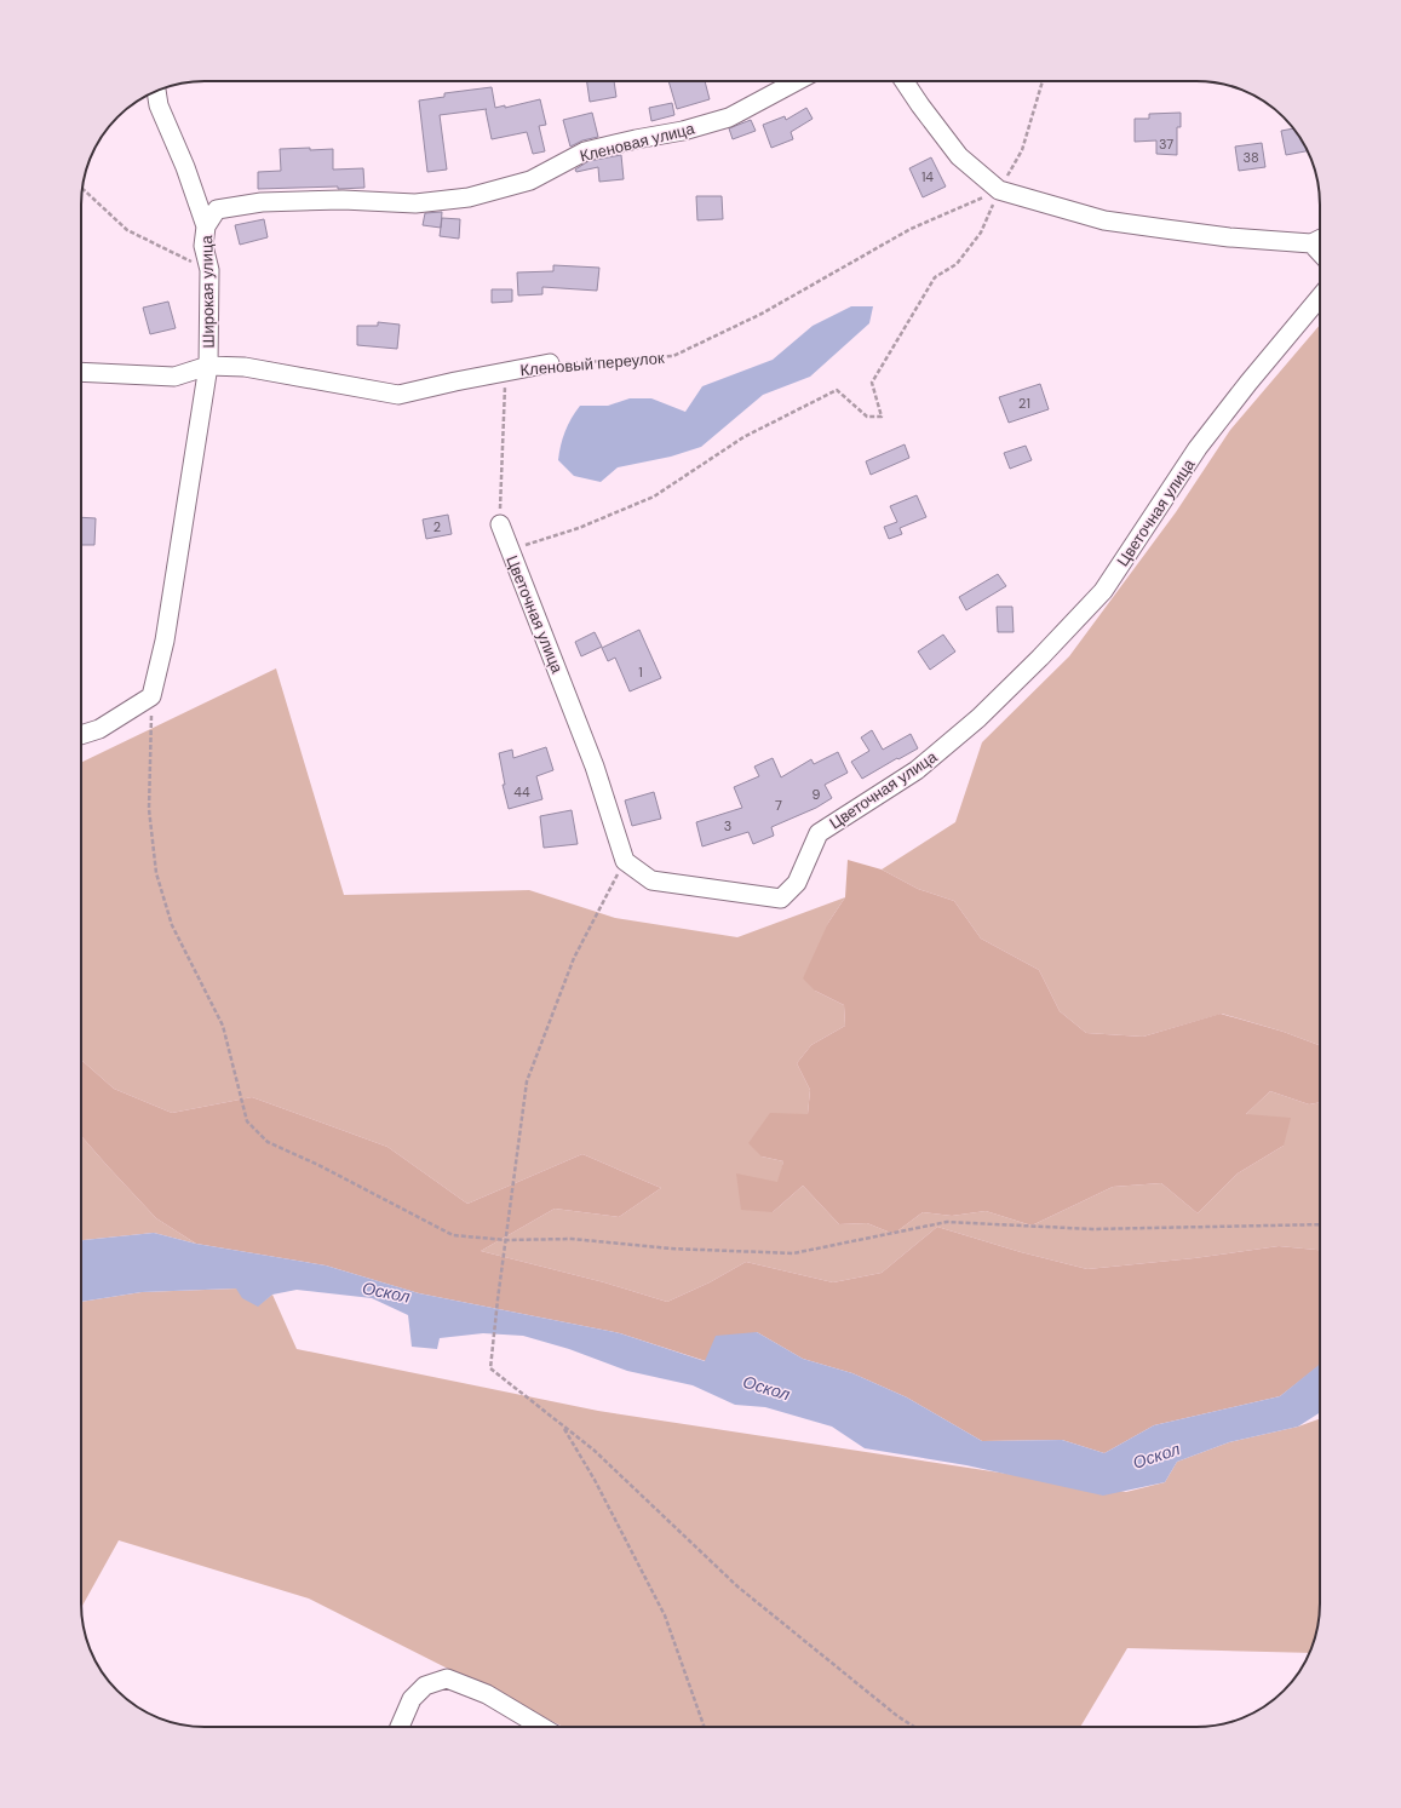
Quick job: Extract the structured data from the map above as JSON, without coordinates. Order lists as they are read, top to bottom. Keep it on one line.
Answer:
{"streets":{"street":["Кленовая улица","Широкая улица","Кленовый переулок","Цветочная улица"]},"crossings":[["Кленовая улица","Широкая улица"],["Широкая улица","Кленовый переулок"]],"water":["Оскол"],"house_numbers":["37","38","14","21","2","1","44","9","7","3"]}
